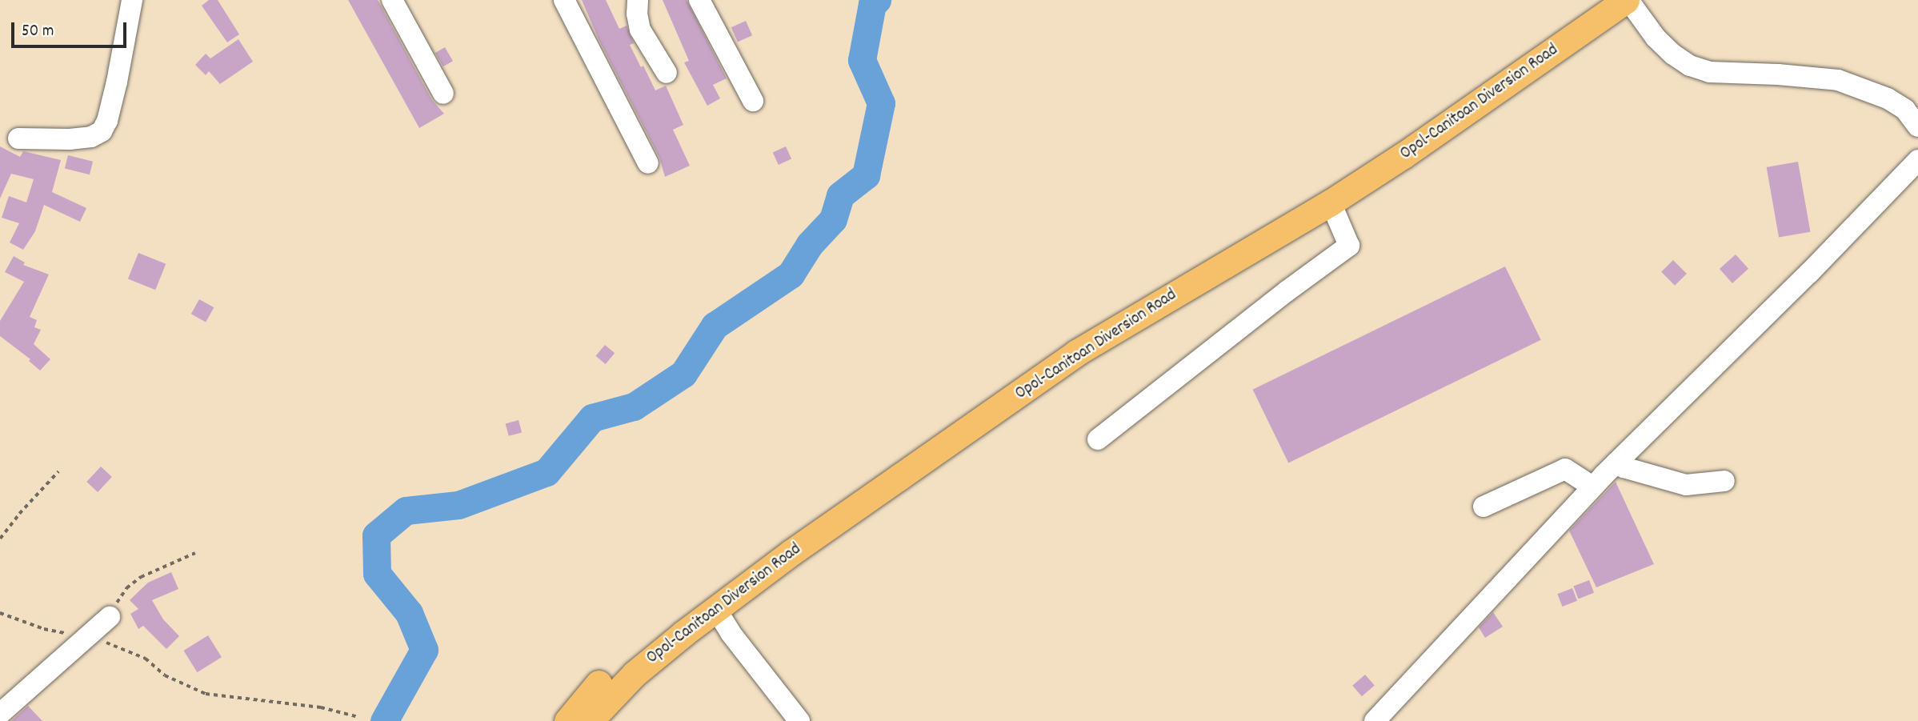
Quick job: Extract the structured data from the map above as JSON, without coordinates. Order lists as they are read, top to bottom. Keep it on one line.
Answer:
{"streets":{"main road":["Opol-Canitoan Diversion Road"]},"scale_bar":"50 m"}
